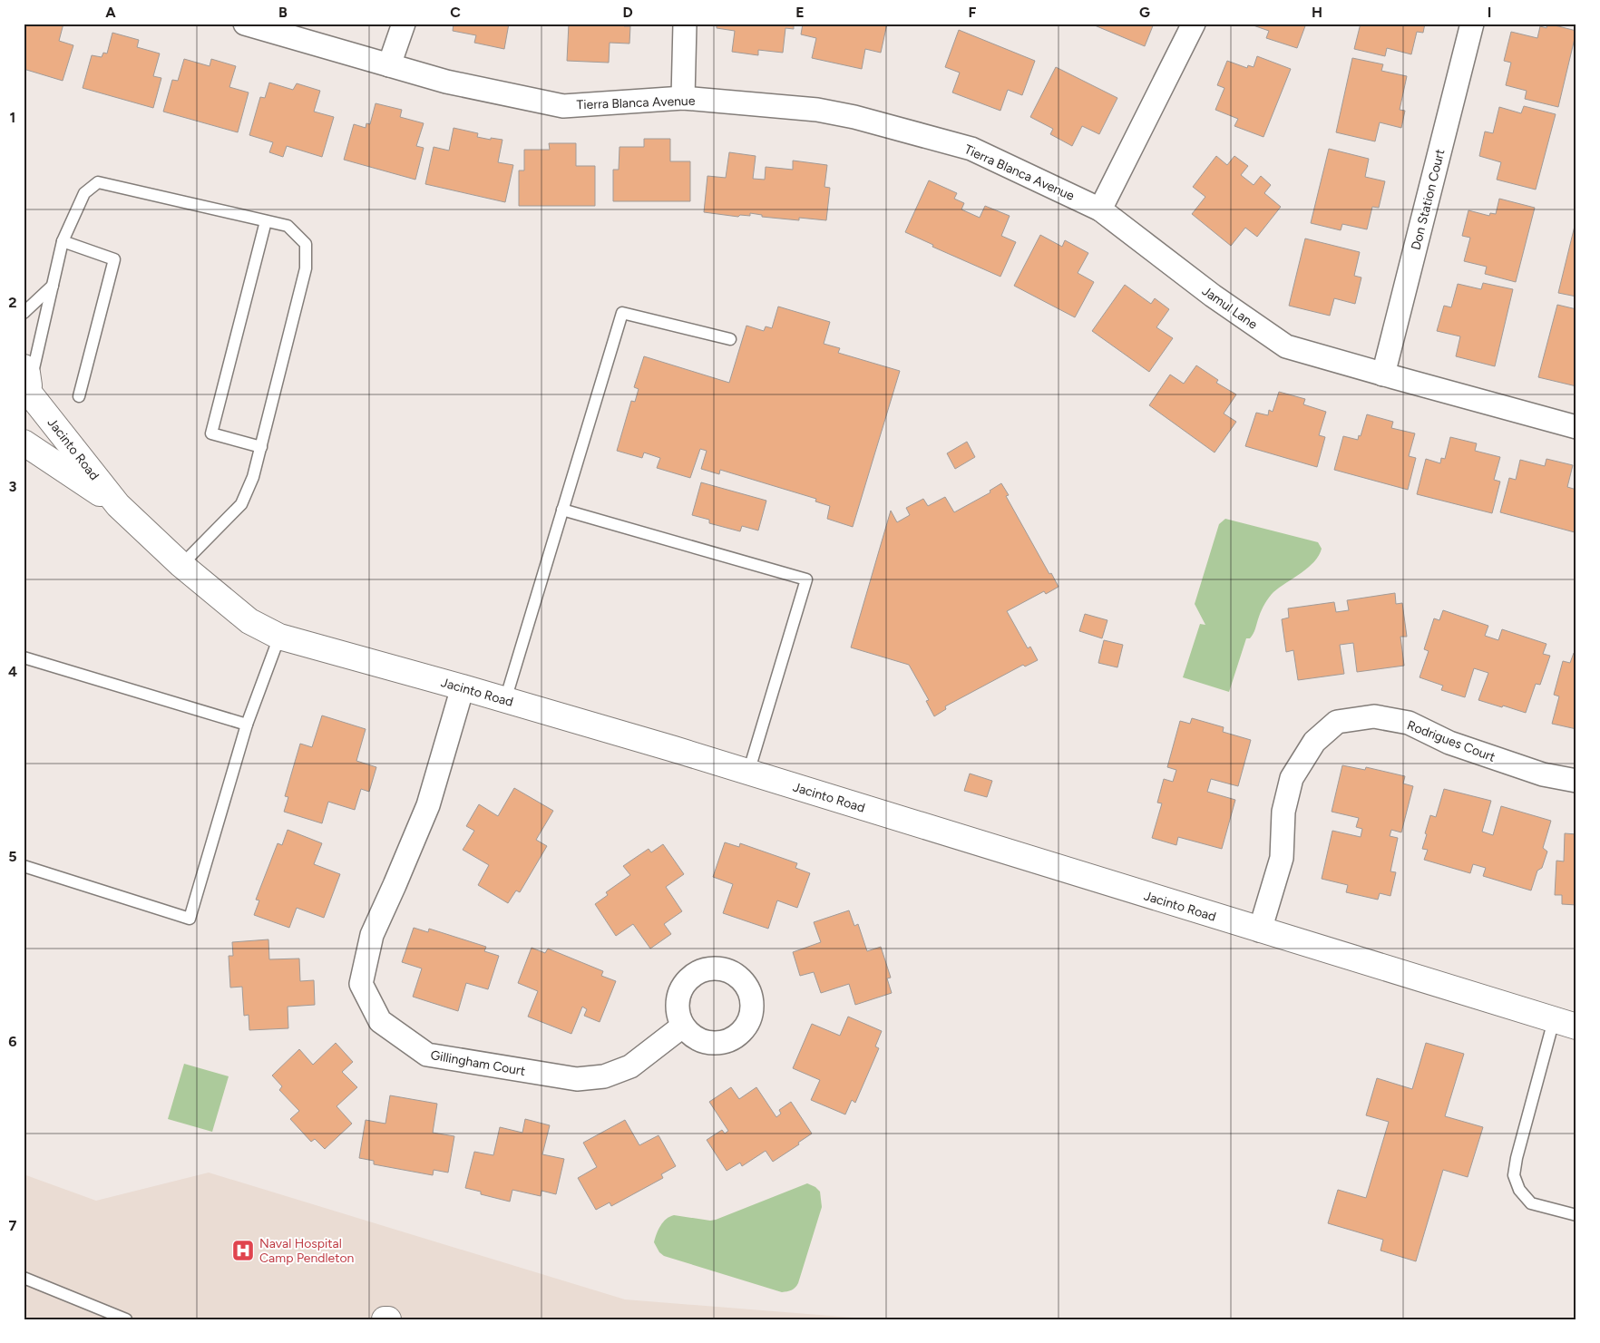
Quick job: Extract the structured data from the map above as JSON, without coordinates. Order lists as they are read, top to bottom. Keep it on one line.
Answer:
{"streets":{"street":["Tierra Blanca Avenue","Don Station Court","Jamul Lane","Jacinto Road","Rodrigues Court","Gillingham Court"]},"crossings":[["Tierra Blanca Avenue","Jamul Lane"],["Don Station Court","Jamul Lane"],["Jacinto Road","Rodrigues Court"],["Jacinto Road","Gillingham Court"]],"places":{"hospital":["Naval Hospital Camp Pendleton"]},"grid":{"columns":["A","B","C","D","E","F","G","H","I"],"rows":["1","2","3","4","5","6","7"]}}
